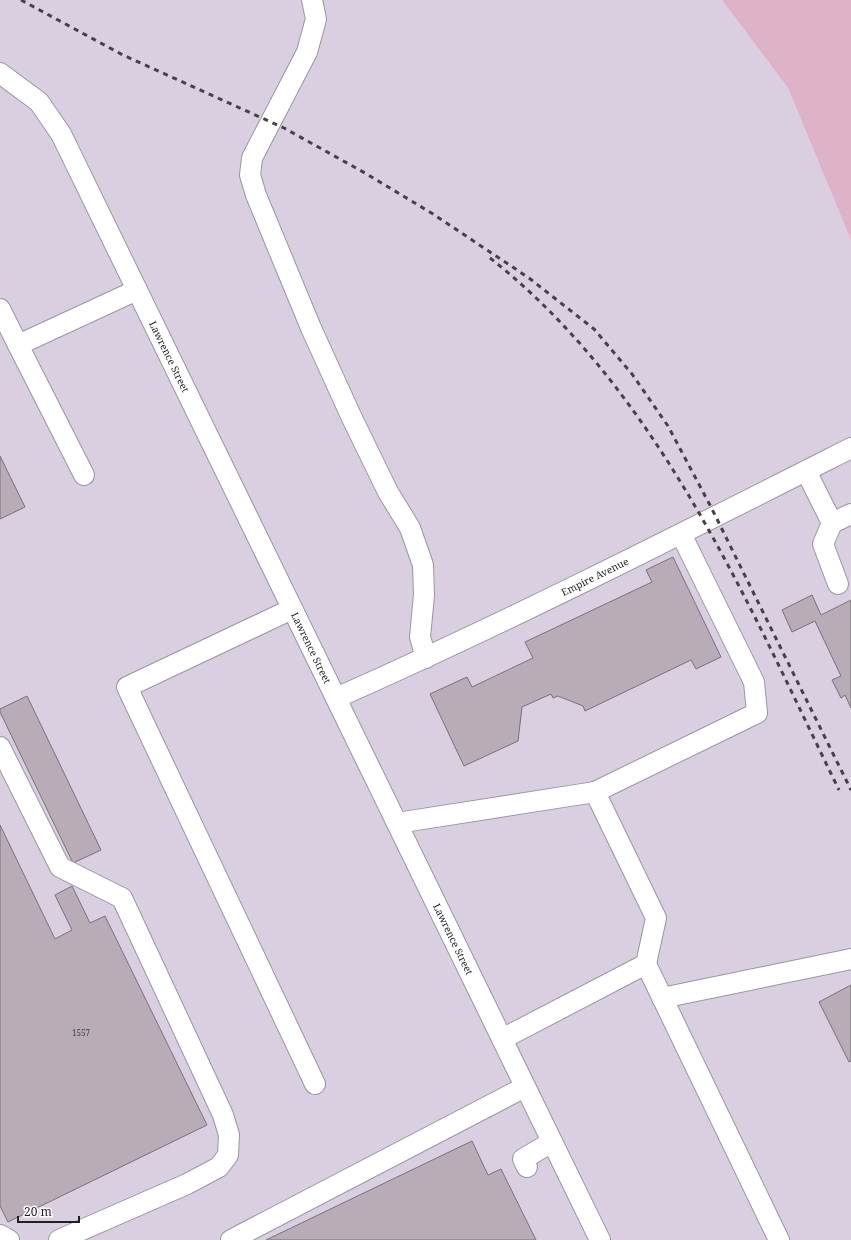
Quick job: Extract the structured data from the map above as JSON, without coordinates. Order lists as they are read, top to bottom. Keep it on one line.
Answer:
{"streets":{"street":["Lawrence Street","Empire Avenue"]},"crossings":[["Lawrence Street","Empire Avenue"]],"house_numbers":["1557"],"scale_bar":"20 m"}
